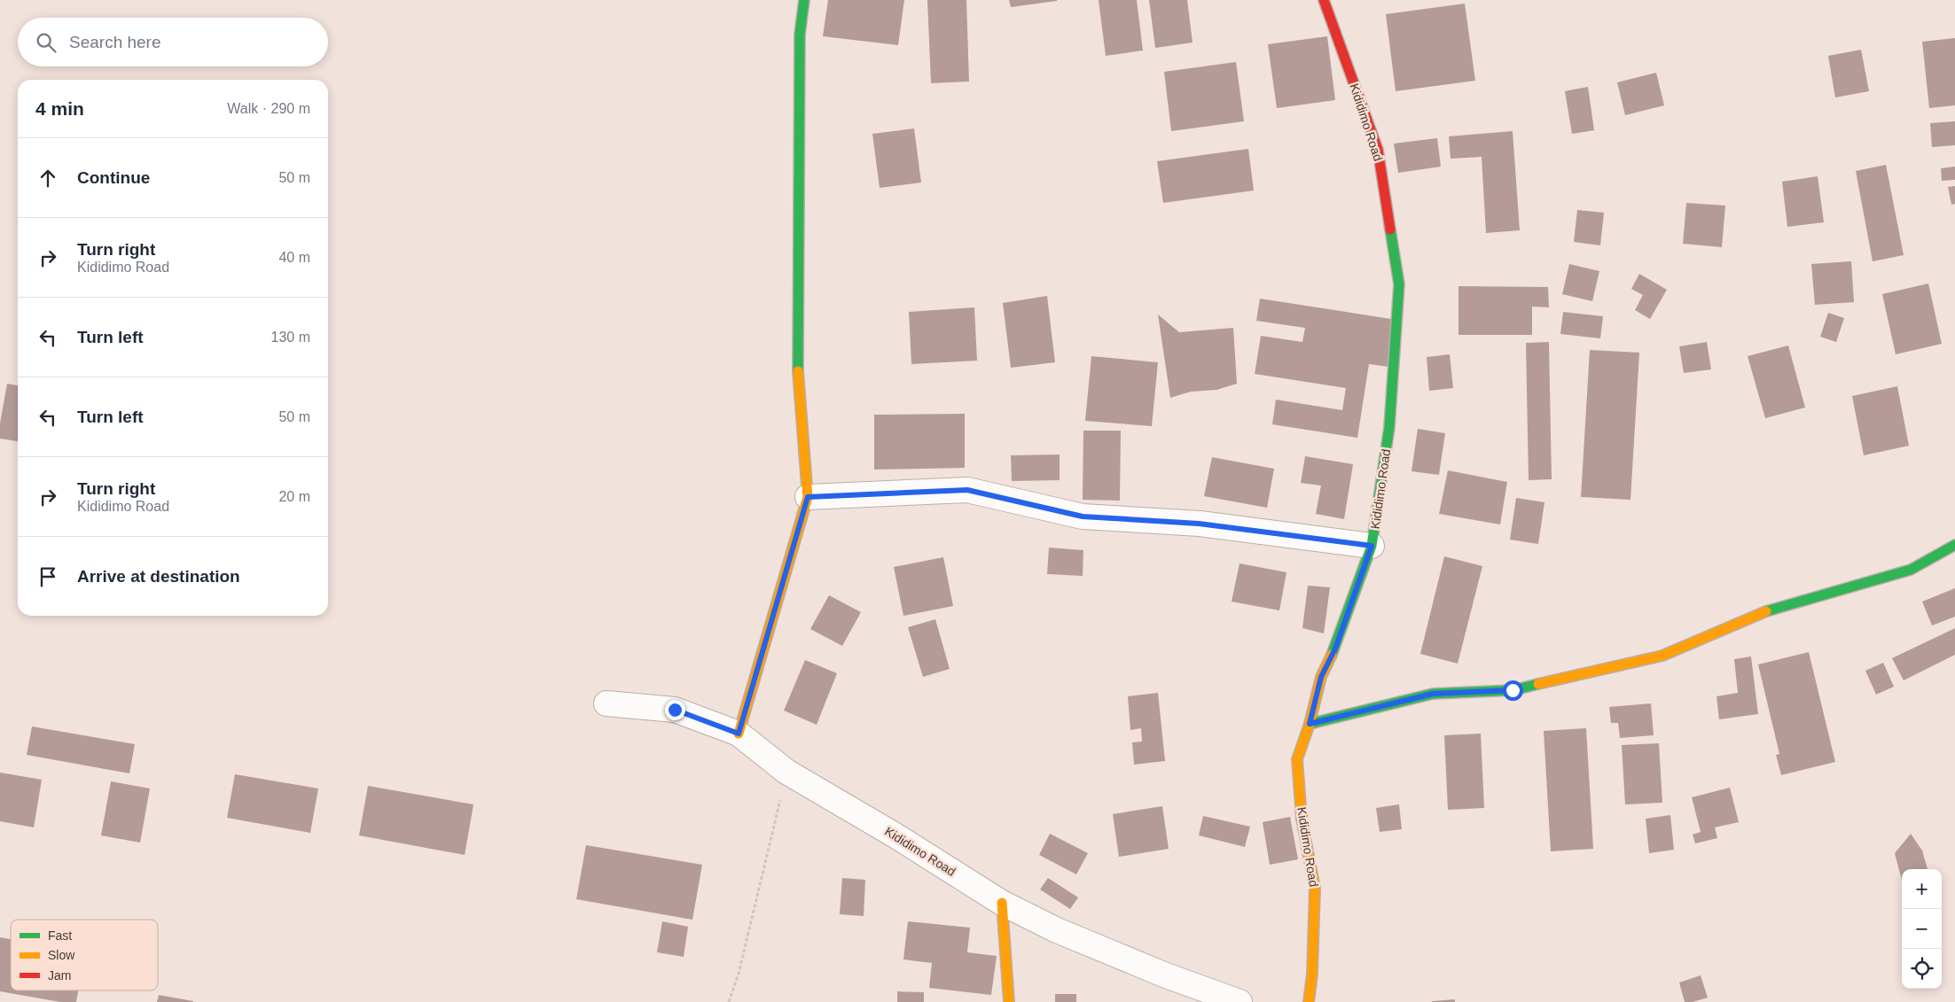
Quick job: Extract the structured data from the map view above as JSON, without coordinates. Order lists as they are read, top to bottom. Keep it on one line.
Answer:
{"streets":{"street":["Kididimo Road"]},"legend":["Fast","Slow","Jam"],"page":{"search":"Search here","heading":["4 min","Walk · 290 m"],"list":[["Continue","50 m"],["Turn right","Kididimo Road","40 m"],["Turn left","130 m"],["Turn left","50 m"],["Turn right","Kididimo Road","20 m"],"Arrive at destination"],"map_buttons":["+","−"]}}
